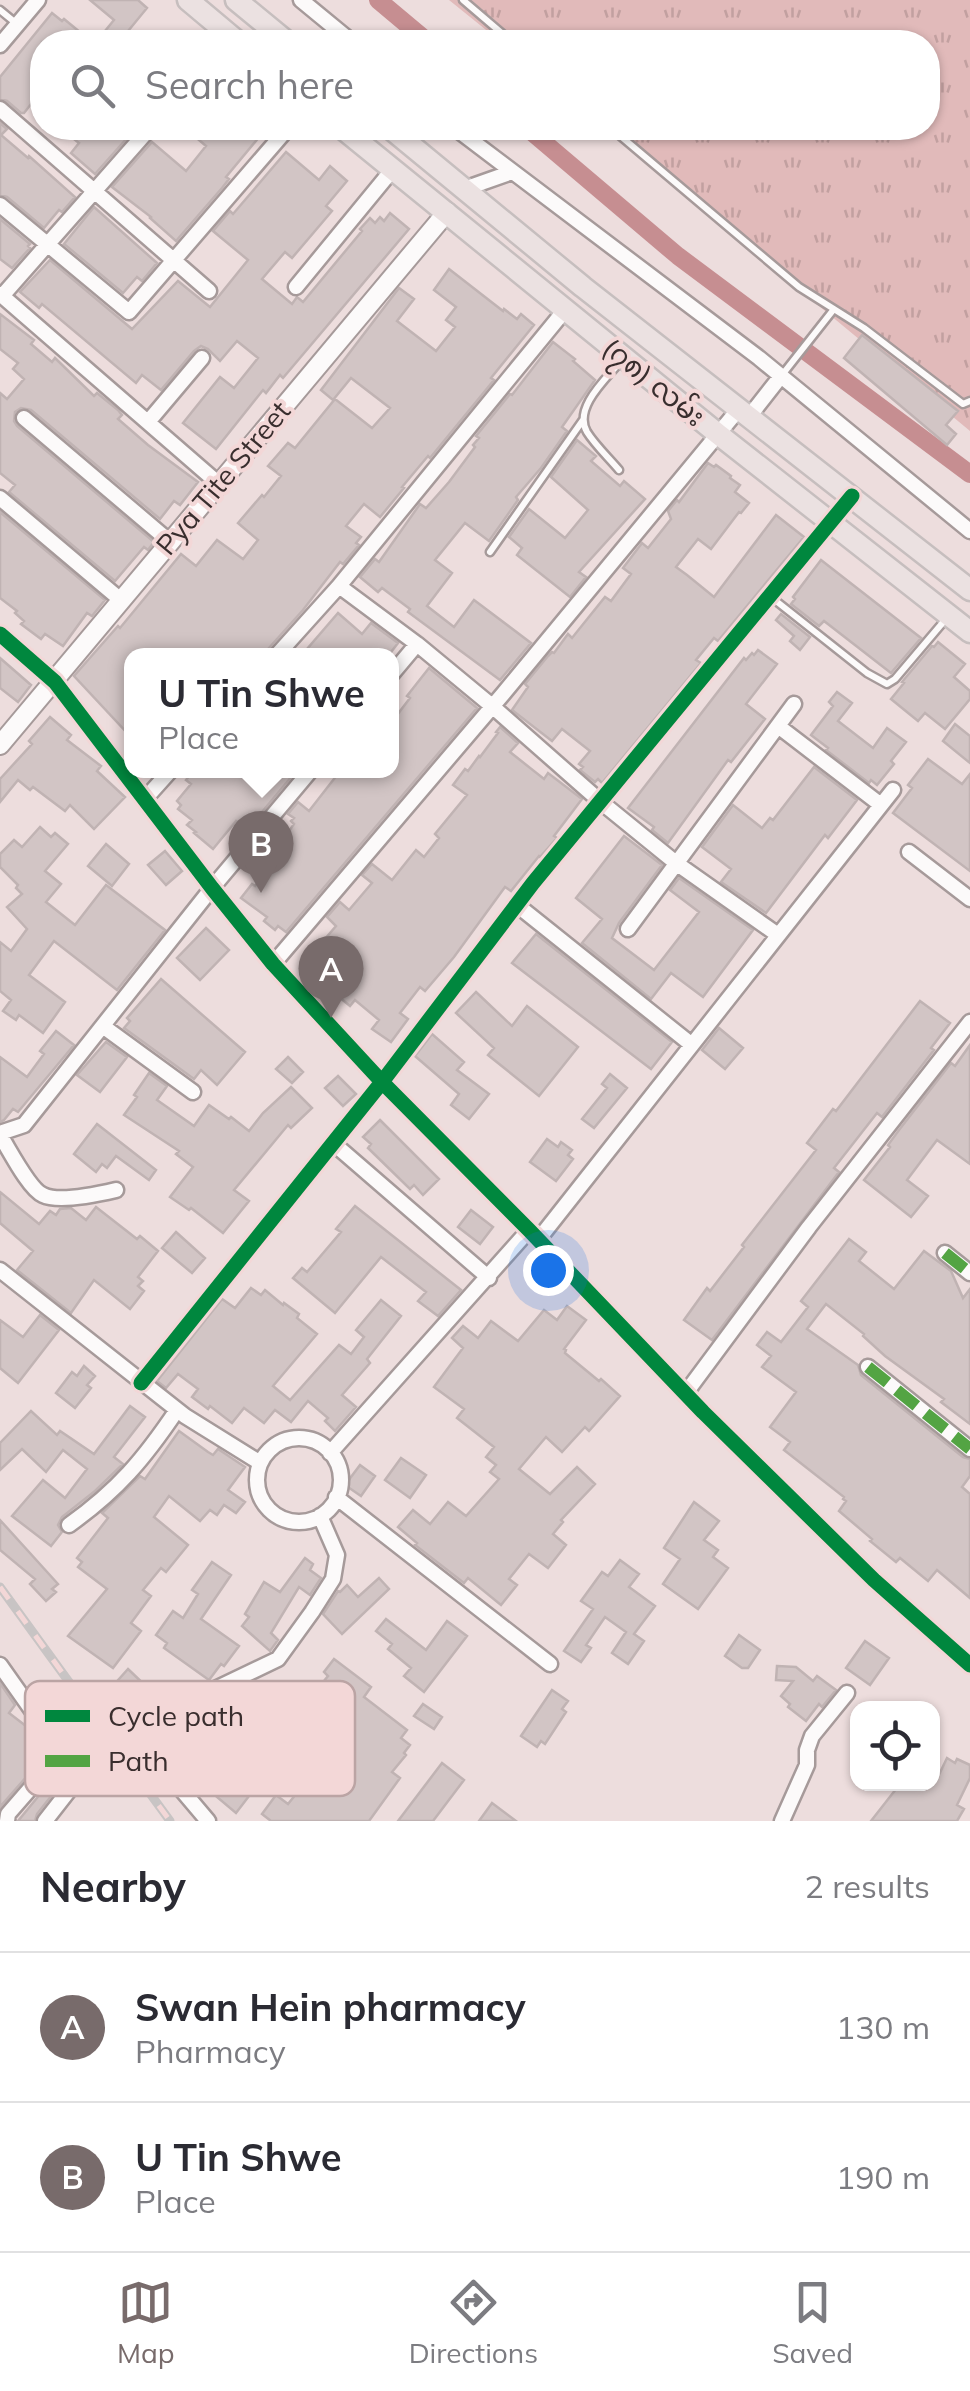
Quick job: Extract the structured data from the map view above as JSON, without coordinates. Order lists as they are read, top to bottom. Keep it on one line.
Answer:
{"streets":{"main road":["(၇၈) လမ်း"],"street":["Pya Tite Street"]},"crossings":[["(၇၈) လမ်း","Pya Tite Street"]],"legend":["Cycle path","Path"],"page":{"search":"Search here","popup":["U Tin Shwe","Place"],"pins":["B","A"],"heading":["Nearby","2 results"],"list":[{"mark":"A","name":"Swan Hein pharmacy","note":"Pharmacy","value":"130 m"},{"mark":"B","name":"U Tin Shwe","note":"Place","value":"190 m"}],"nav":["Map","Directions","Saved"]}}
